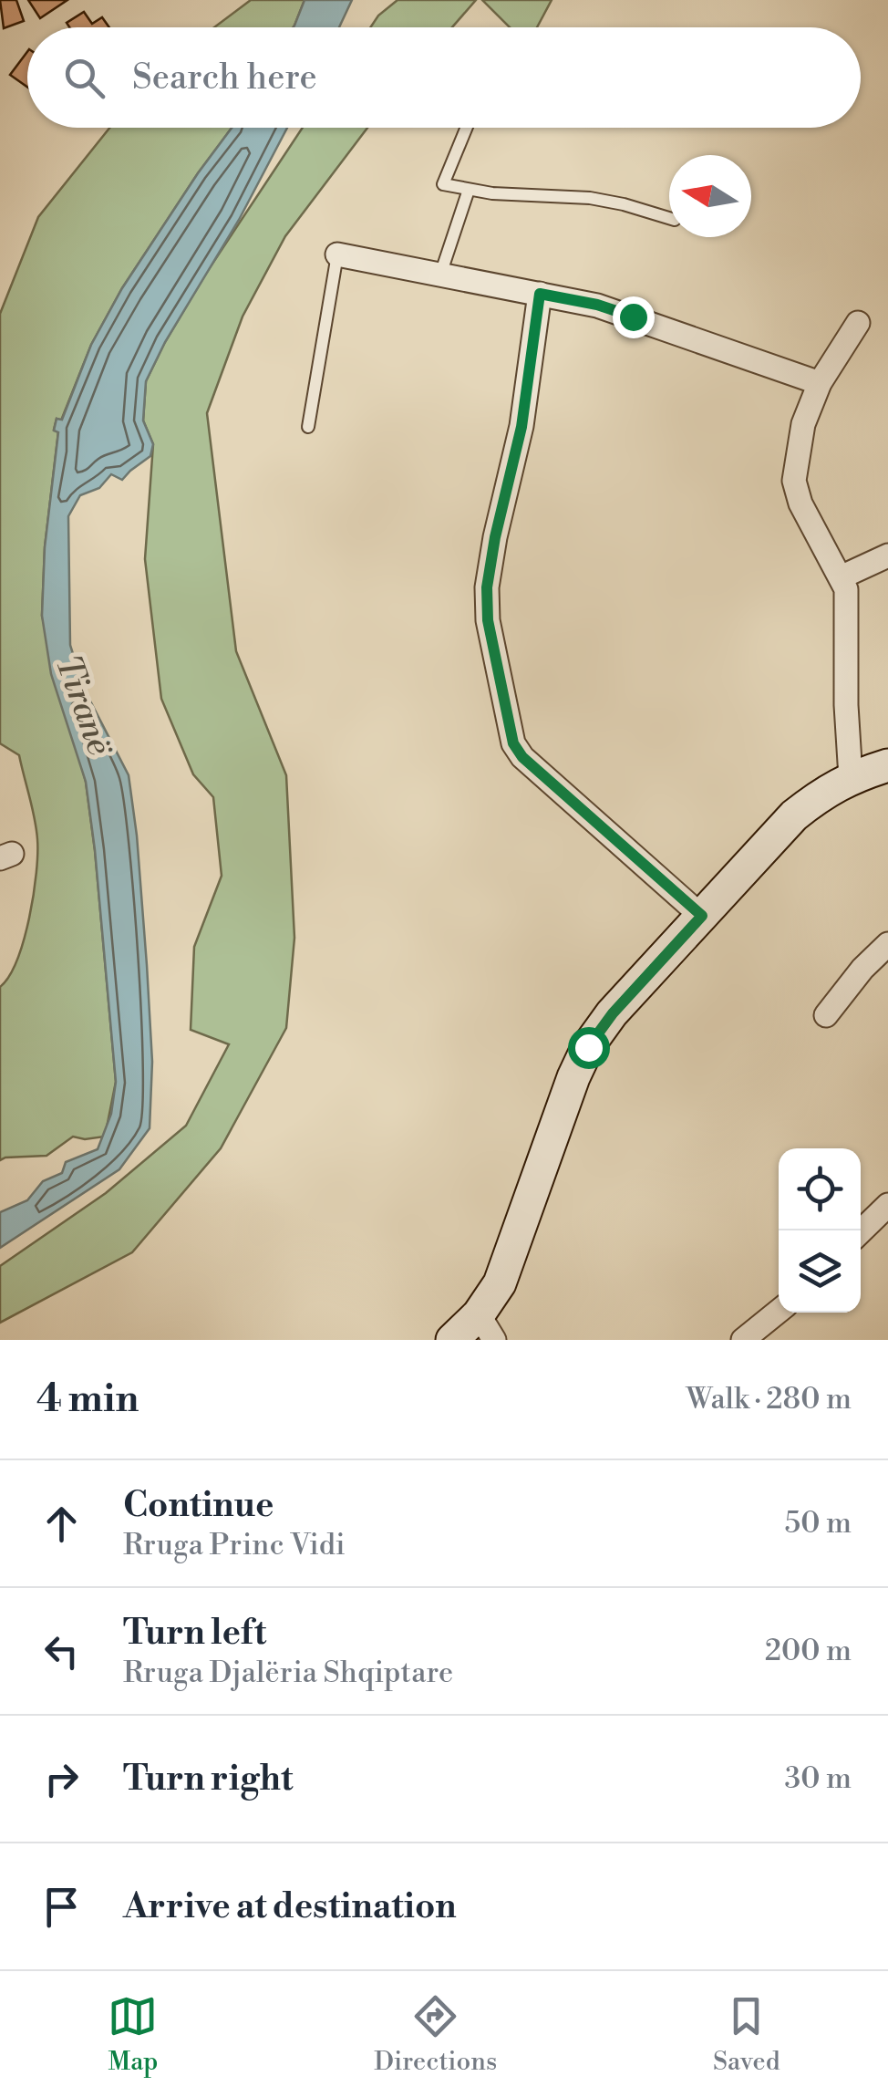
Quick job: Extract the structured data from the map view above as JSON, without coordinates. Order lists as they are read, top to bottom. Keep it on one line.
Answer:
{"water":["Tiranë"],"north":"left","page":{"search":"Search here","heading":["4 min","Walk · 280 m"],"list":[["Continue","Rruga Princ Vidi","50 m"],["Turn left","Rruga Djalëria Shqiptare","200 m"],["Turn right","30 m"],"Arrive at destination"],"nav":["Map","Directions","Saved"]}}
